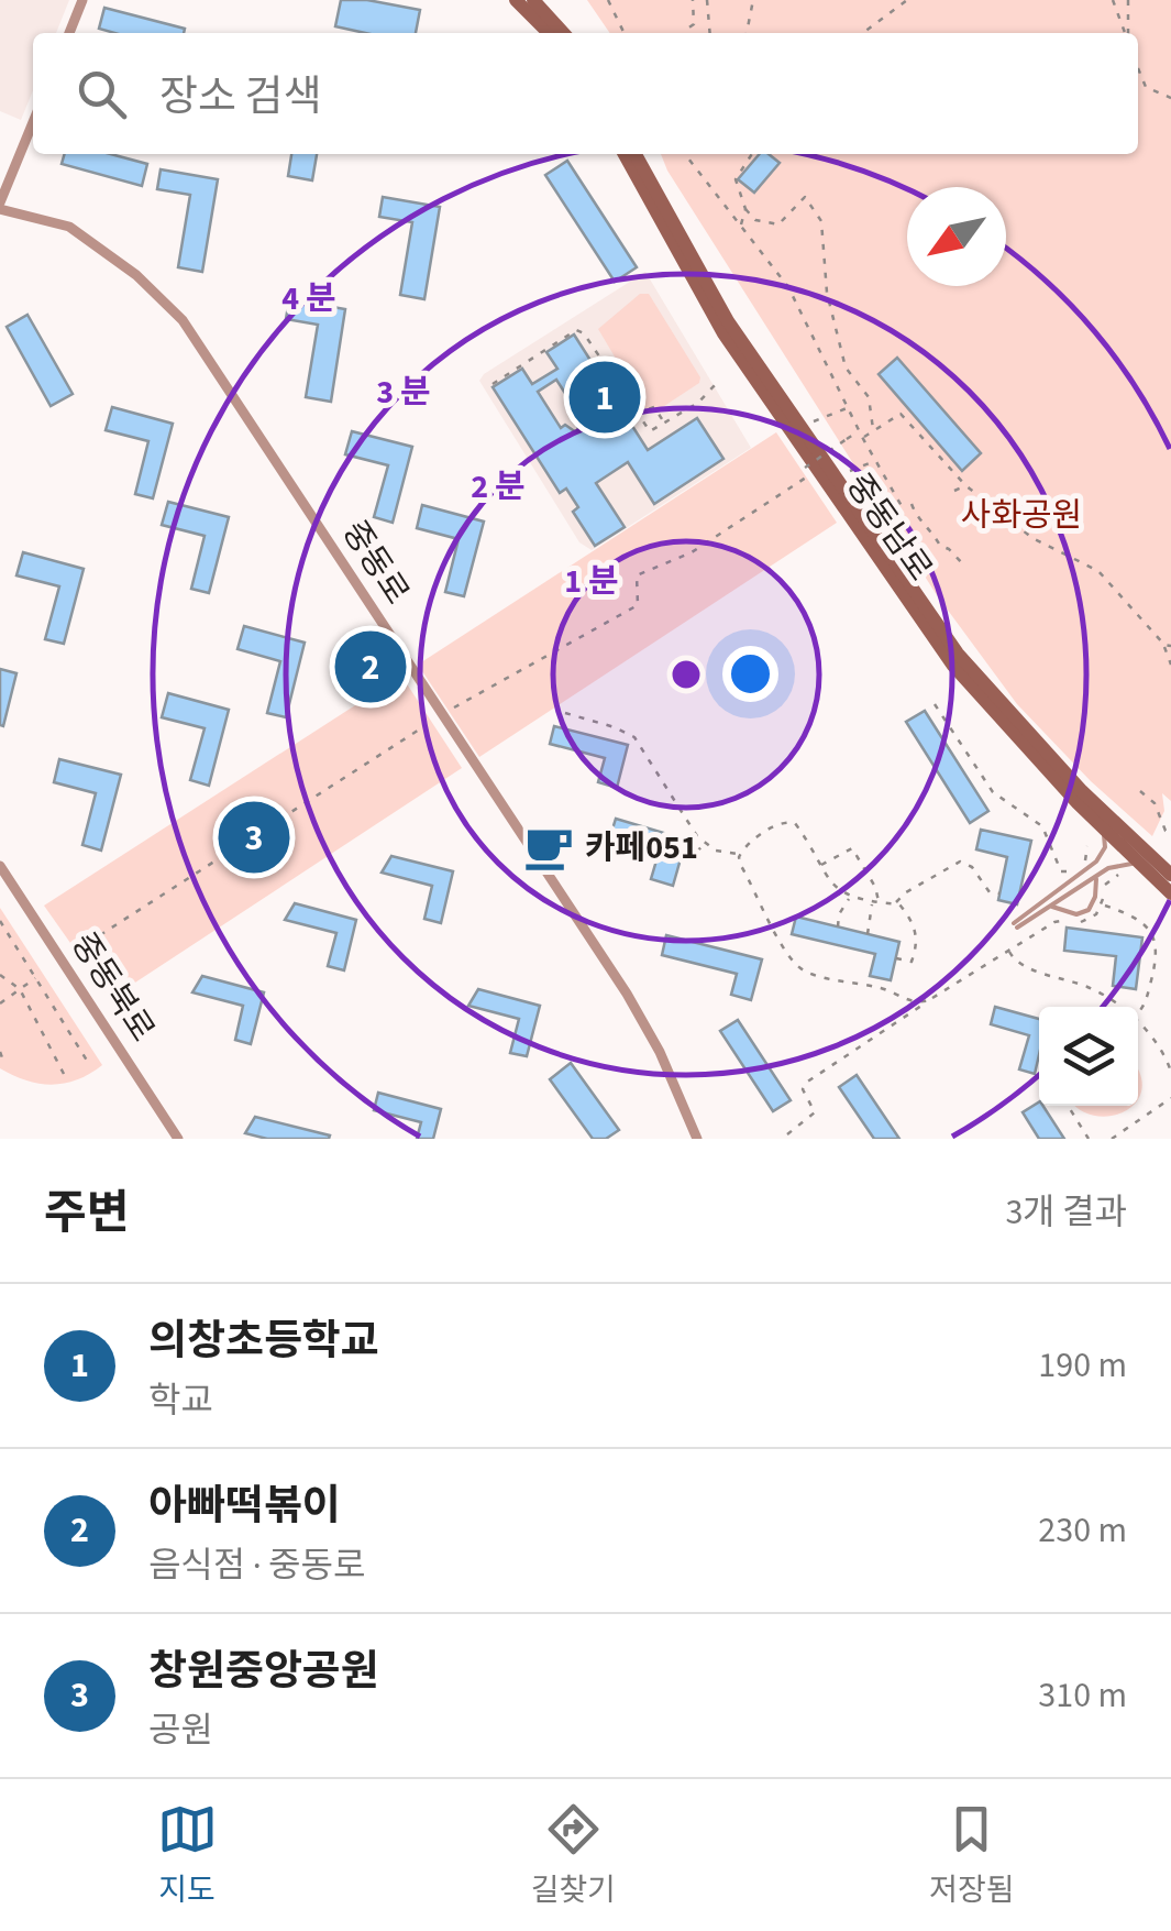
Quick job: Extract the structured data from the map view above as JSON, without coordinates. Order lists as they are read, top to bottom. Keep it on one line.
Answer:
{"streets":{"street":["중동남로","중동로","중동북로"]},"parks":["사화공원"],"places":{"cafe":["카페051"]},"north":"bottom left","page":{"search":"장소 검색","pins":["1","2","3"],"heading":["주변","3개 결과"],"list":[{"mark":"1","name":"의창초등학교","note":"학교","value":"190 m"},{"mark":"2","name":"아빠떡볶이","note":"음식점 · 중동로","value":"230 m"},{"mark":"3","name":"창원중앙공원","note":"공원","value":"310 m"}],"nav":["지도","길찾기","저장됨"]},"rings":["4 분","3 분","2 분","1 분"]}
